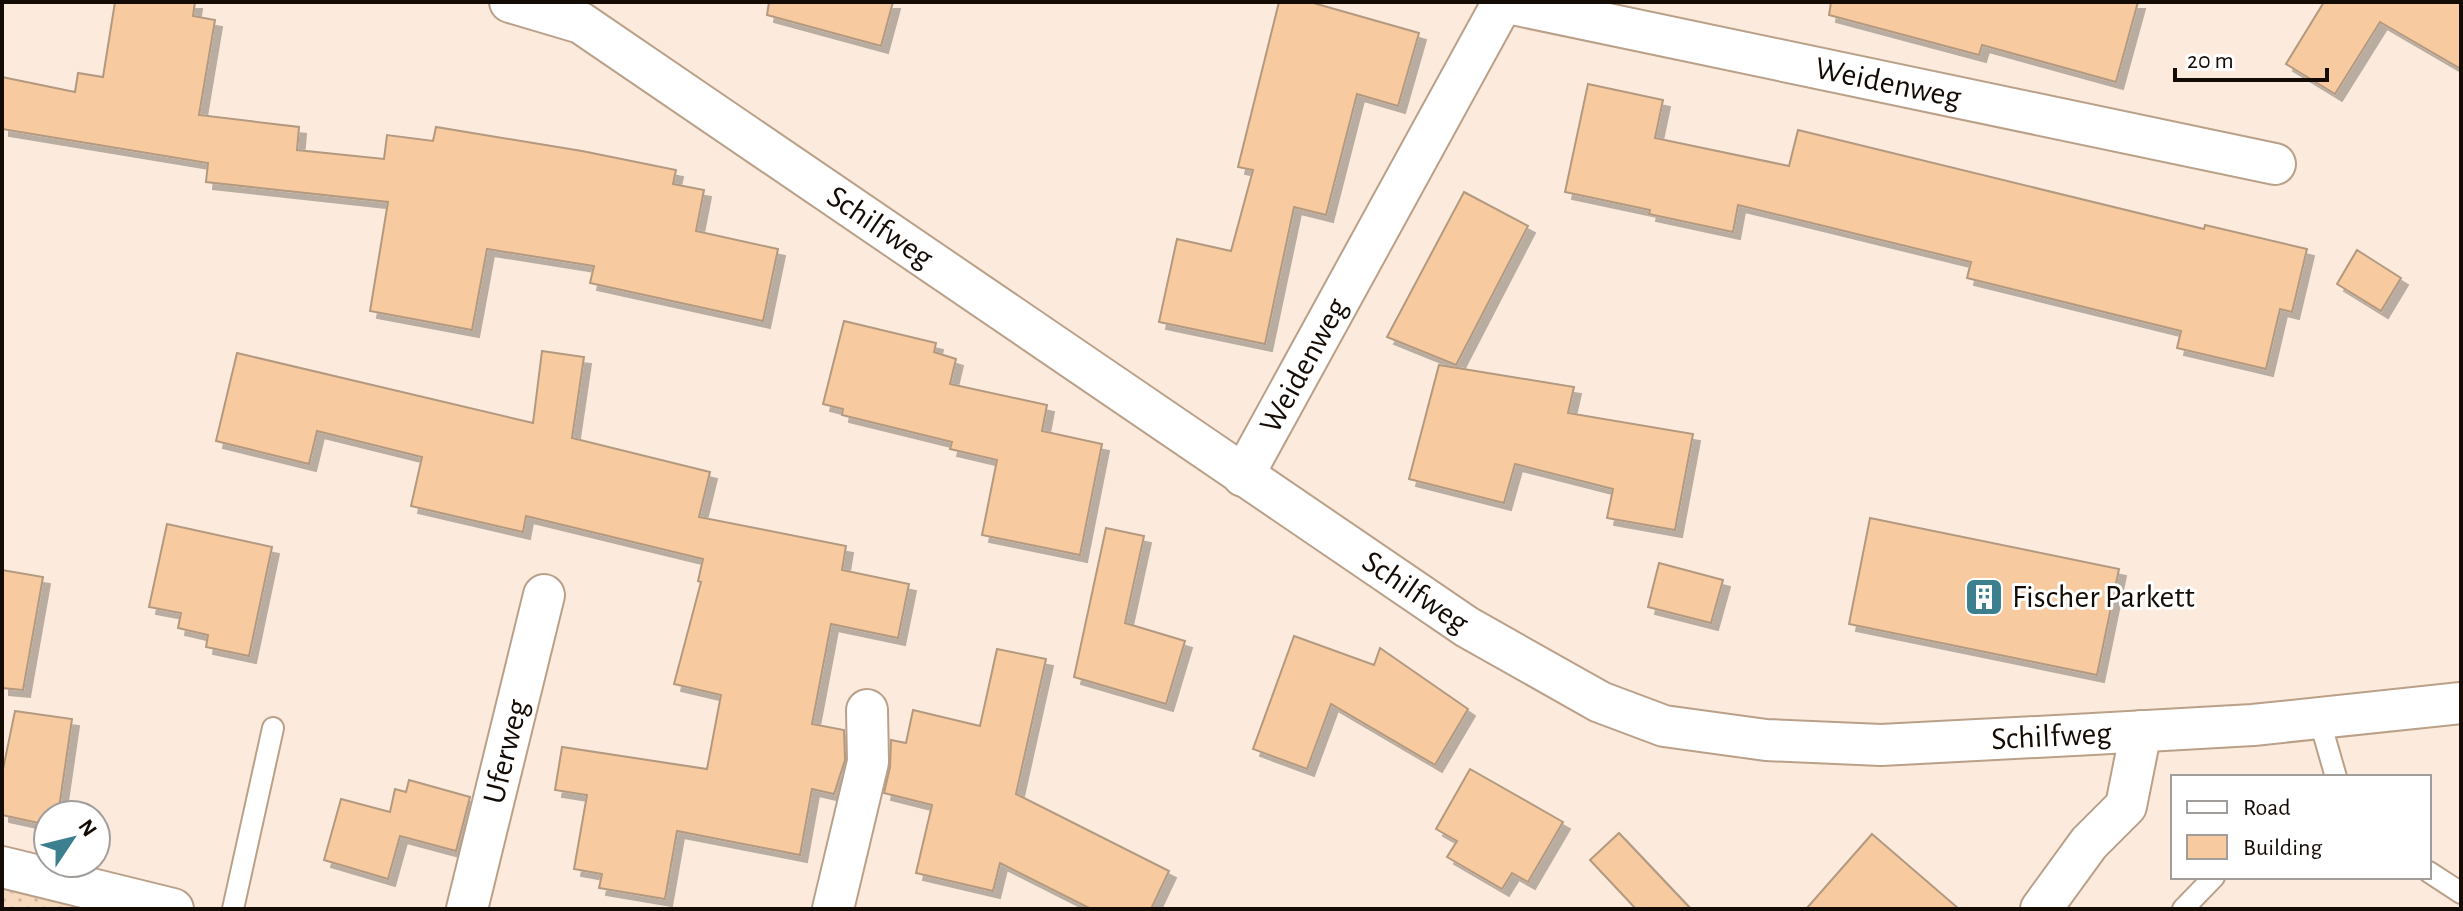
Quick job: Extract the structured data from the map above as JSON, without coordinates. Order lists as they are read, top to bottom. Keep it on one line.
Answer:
{"streets":{"street":["Weidenweg","Schilfweg","Uferweg"]},"crossings":[["Weidenweg","Schilfweg"]],"places":{"building":["Fischer Parkett"]},"legend":["Road","Building"],"scale_bar":"20 m","north":"top right"}
